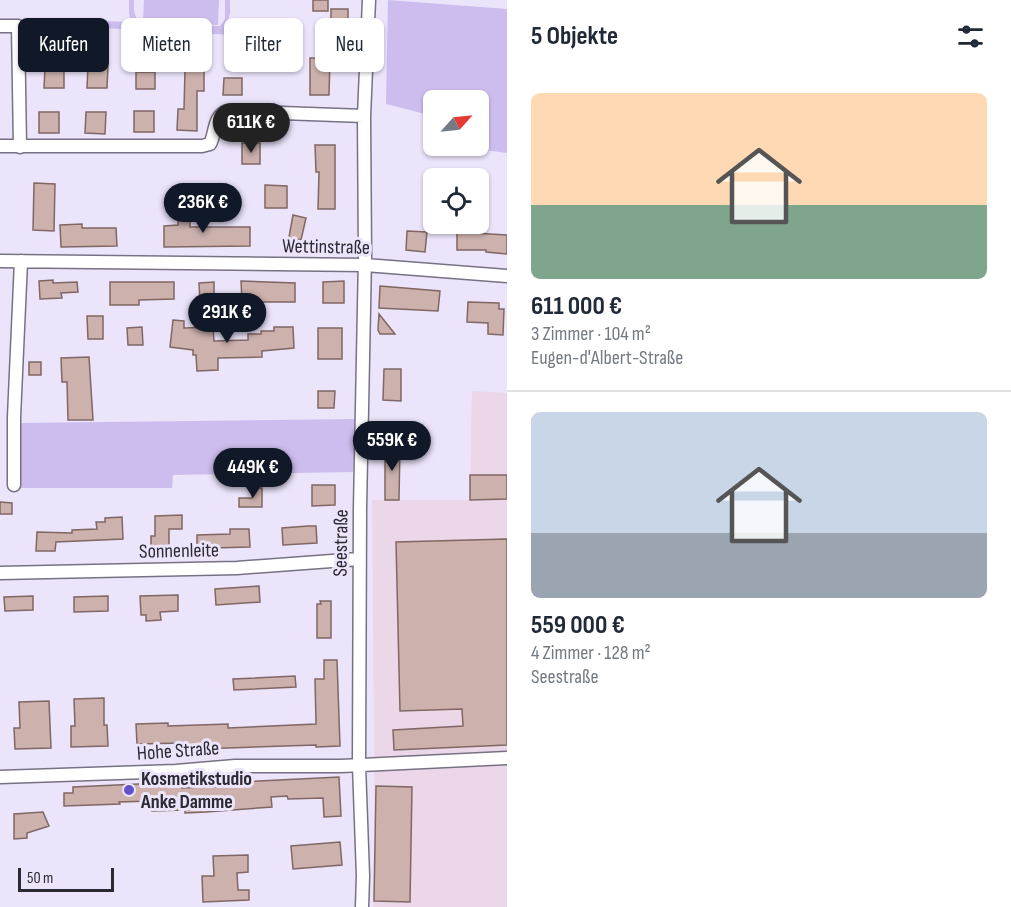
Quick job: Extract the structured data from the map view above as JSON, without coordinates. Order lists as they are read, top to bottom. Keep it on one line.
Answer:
{"streets":{"street":["Wettinstraße","Seestraße","Sonnenleite","Hohe Straße"]},"crossings":[["Wettinstraße","Seestraße"],["Seestraße","Sonnenleite"],["Seestraße","Hohe Straße"]],"places":["Kosmetikstudio Anke Damme"],"scale_bar":"50 m","north":"top right","page":{"heading":"5 Objekte","chip":["Kaufen","Mieten","Filter","Neu"],"list":[{"name":"611 000 €","note":"3 Zimmer · 104 m² · Eugen-d'Albert-Straße"},{"name":"559 000 €","note":"4 Zimmer · 128 m² · Seestraße"}],"price":["611K €","236K €","291K €","559K €","449K €"],"scale":"50 m"}}
